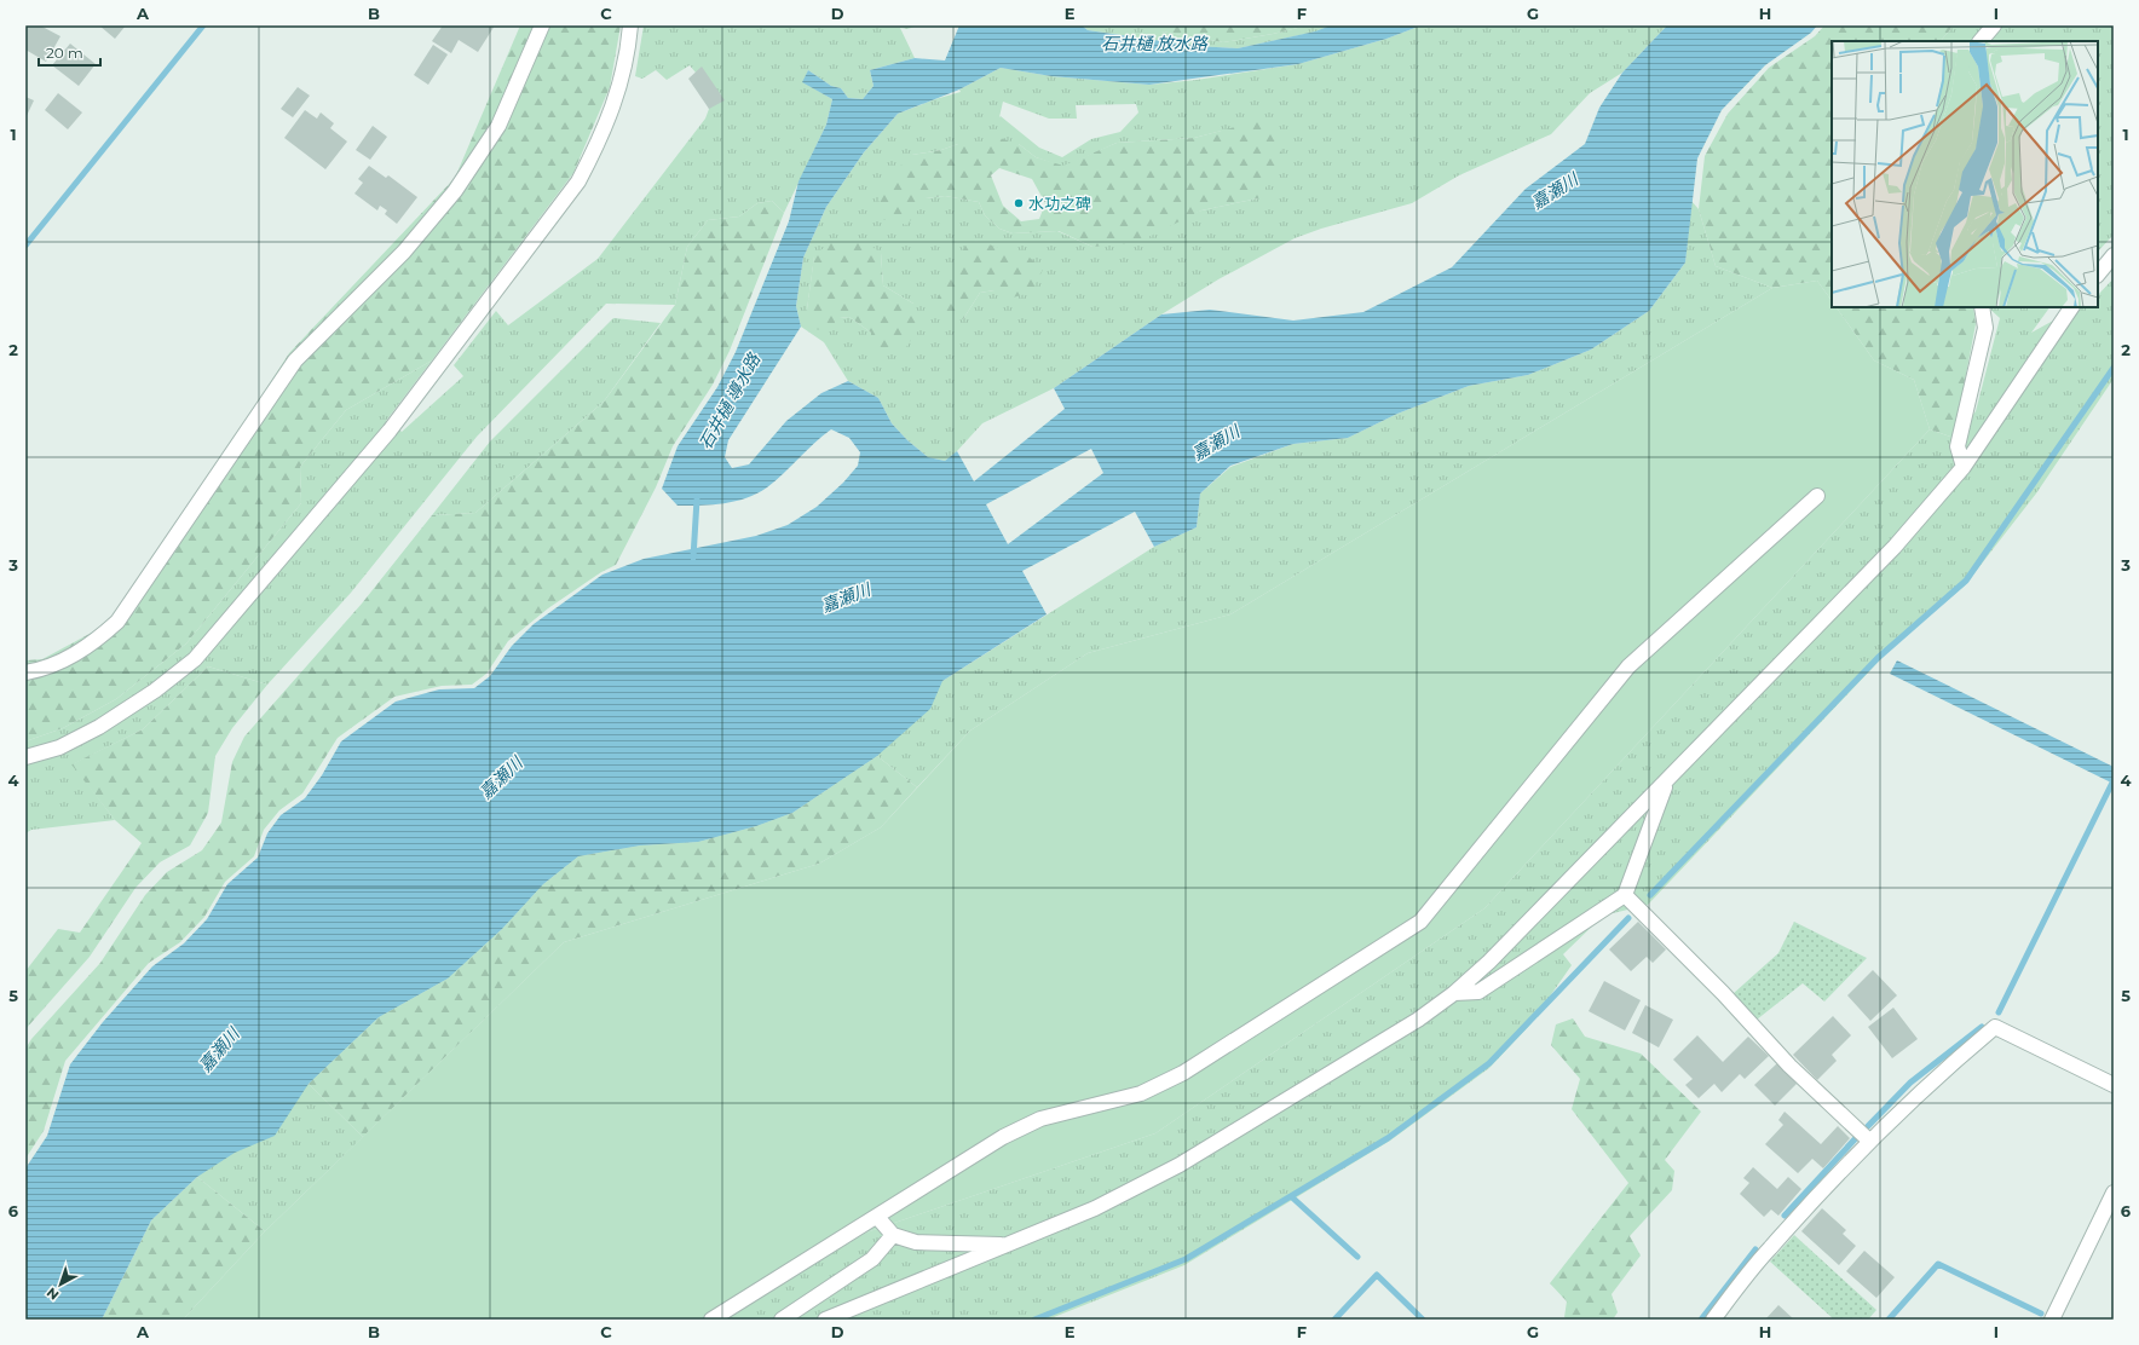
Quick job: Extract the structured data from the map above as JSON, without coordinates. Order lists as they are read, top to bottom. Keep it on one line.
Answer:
{"water":["石井樋 放水路","嘉瀬川","石井樋 導水路"],"places":["水功之碑"],"scale_bar":"20 m","north":"bottom left","grid":{"columns":["A","B","C","D","E","F","G","H","I"],"rows":["1","2","3","4","5","6"]}}
